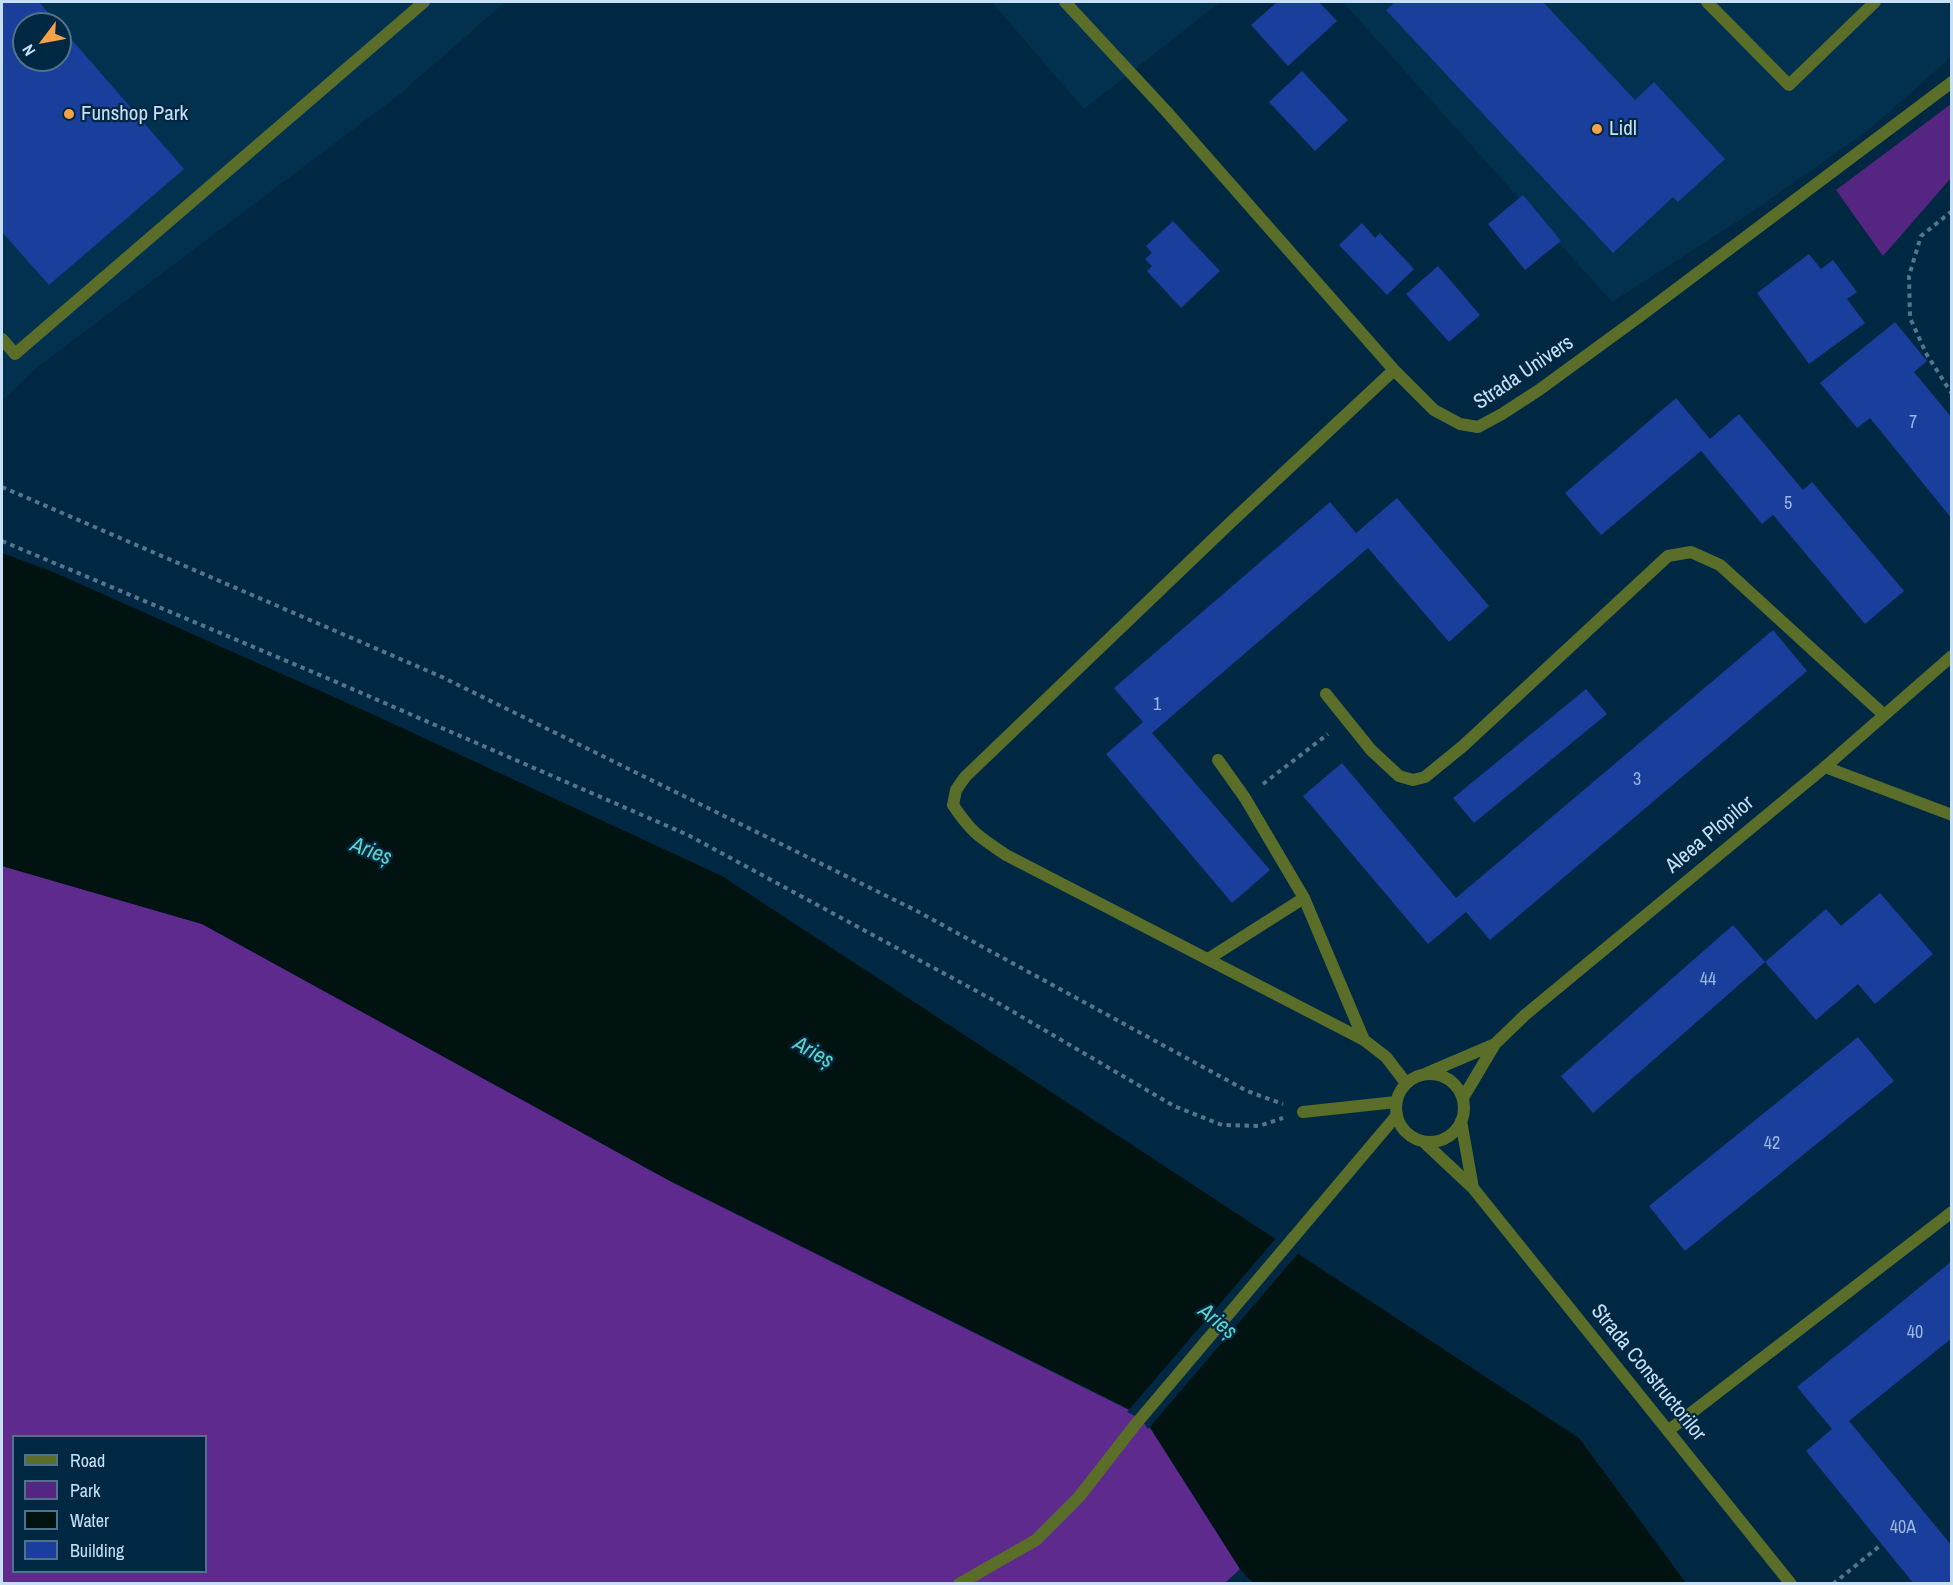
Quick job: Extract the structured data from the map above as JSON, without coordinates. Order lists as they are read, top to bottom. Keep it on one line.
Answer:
{"streets":{"street":["Strada Univers","Aleea Plopilor","Strada Constructorilor"]},"crossings":[["Aleea Plopilor","Strada Constructorilor"]],"water":["Arieș"],"places":["Funshop Park","Lidl"],"house_numbers":["7","5","1","3","44","42","40","40A"],"legend":["Road","Park","Water","Building"],"north":"bottom left"}
